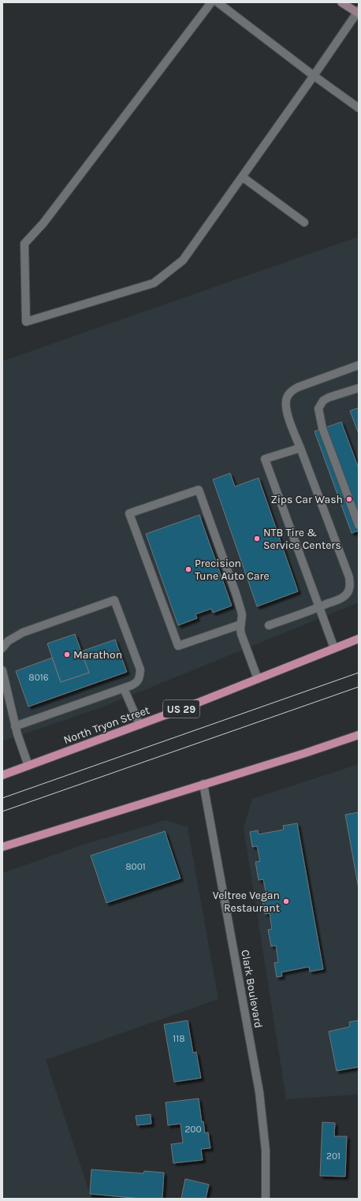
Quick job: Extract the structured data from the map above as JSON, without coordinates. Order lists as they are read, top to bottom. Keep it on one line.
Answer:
{"streets":{"main road":["US 29","North Tryon Street"],"street":["Clark Boulevard"]},"places":["Zips Car Wash","NTB Tire & Service Centers","Precision Tune Auto Care","Marathon","Veltree Vegan Restaurant"],"house_numbers":["8016","8001","118","200","201"]}
